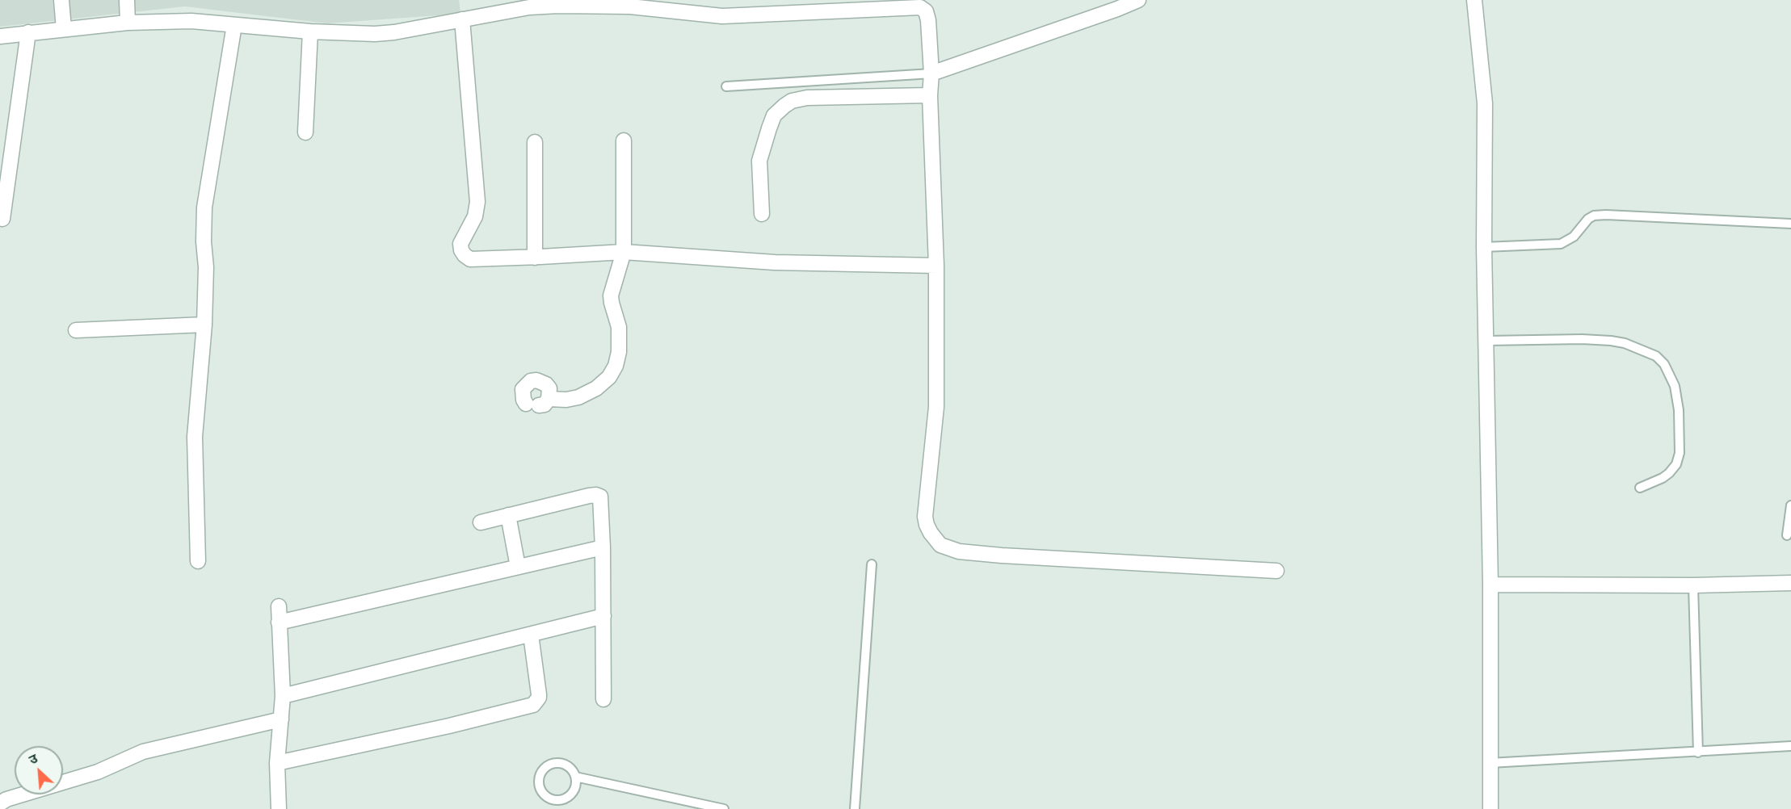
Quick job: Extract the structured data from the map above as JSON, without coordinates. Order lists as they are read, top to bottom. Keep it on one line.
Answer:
{"north":"top left"}
